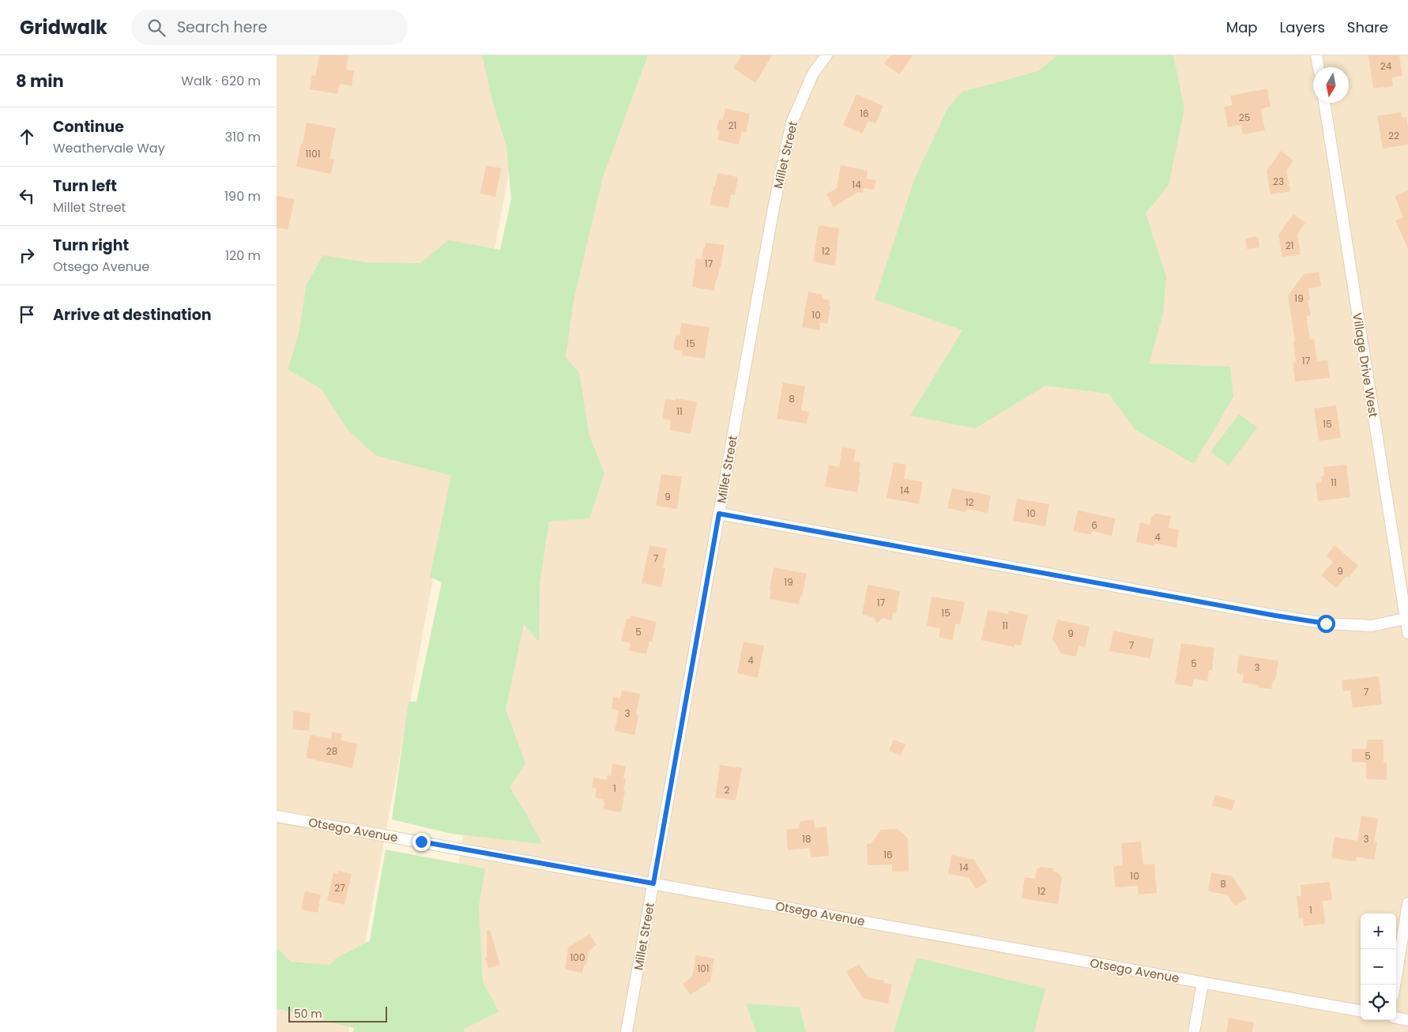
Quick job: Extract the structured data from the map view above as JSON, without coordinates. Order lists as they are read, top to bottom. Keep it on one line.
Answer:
{"streets":{"street":["Millet Street","Village Drive West","Otsego Avenue"]},"crossings":[["Millet Street","Otsego Avenue"]],"house_numbers":["24","16","25","21","22","1101","23","14","21","12","17","19","10","15","17","8","11","15","11","14","9","12","10","6","4","7","9","19","17","15","11","5","9","7","4","5","3","7","3","28","5","1","2","18","3","16","14","10","8","27","12","1","100","101"],"scale_bar":"50 m","north":"bottom","page":{"header":"Gridwalk","search":"Search here","nav":["Map","Layers","Share"],"heading":["8 min","Walk · 620 m"],"list":[["Continue","Weathervale Way","310 m"],["Turn left","Millet Street","190 m"],["Turn right","Otsego Avenue","120 m"],"Arrive at destination"],"map_buttons":["+","−"],"scale":"50 m"}}
